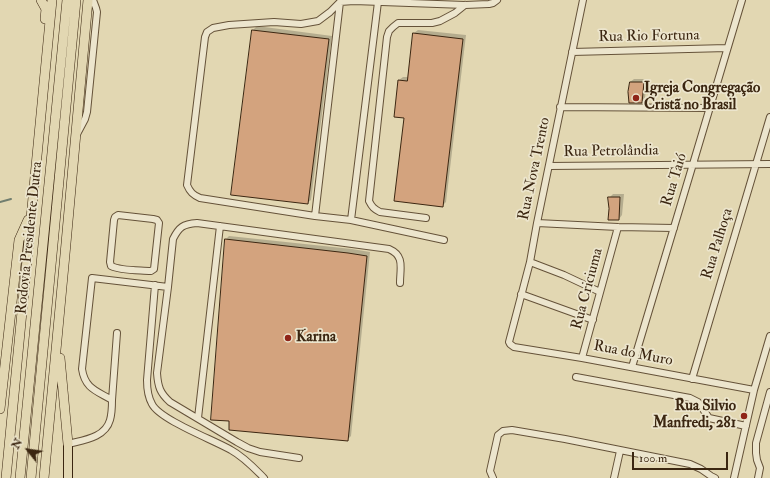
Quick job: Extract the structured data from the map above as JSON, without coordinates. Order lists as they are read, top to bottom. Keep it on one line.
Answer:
{"streets":{"highway":["Rodovia Presidente Dutra"],"street":["Rua Rio Fortuna","Rua Petrolândia","Rua Nova Trento","Rua Taió","Rua Palhoça","Rua Criciuma","Rua do Muro"]},"crossings":[["Rua Rio Fortuna","Rua Nova Trento"],["Rua Rio Fortuna","Rua Taió"],["Rua Petrolândia","Rua Nova Trento"],["Rua Petrolândia","Rua Taió"],["Rua Petrolândia","Rua Palhoça"],["Rua Nova Trento","Rua do Muro"],["Rua Taió","Rua do Muro"],["Rua Palhoça","Rua do Muro"],["Rua Criciuma","Rua do Muro"]],"places":["Igreja Congregação Cristã no Brasil","Karina","Rua Silvio Manfredi, 281"],"scale_bar":"100 m","north":"top left"}
